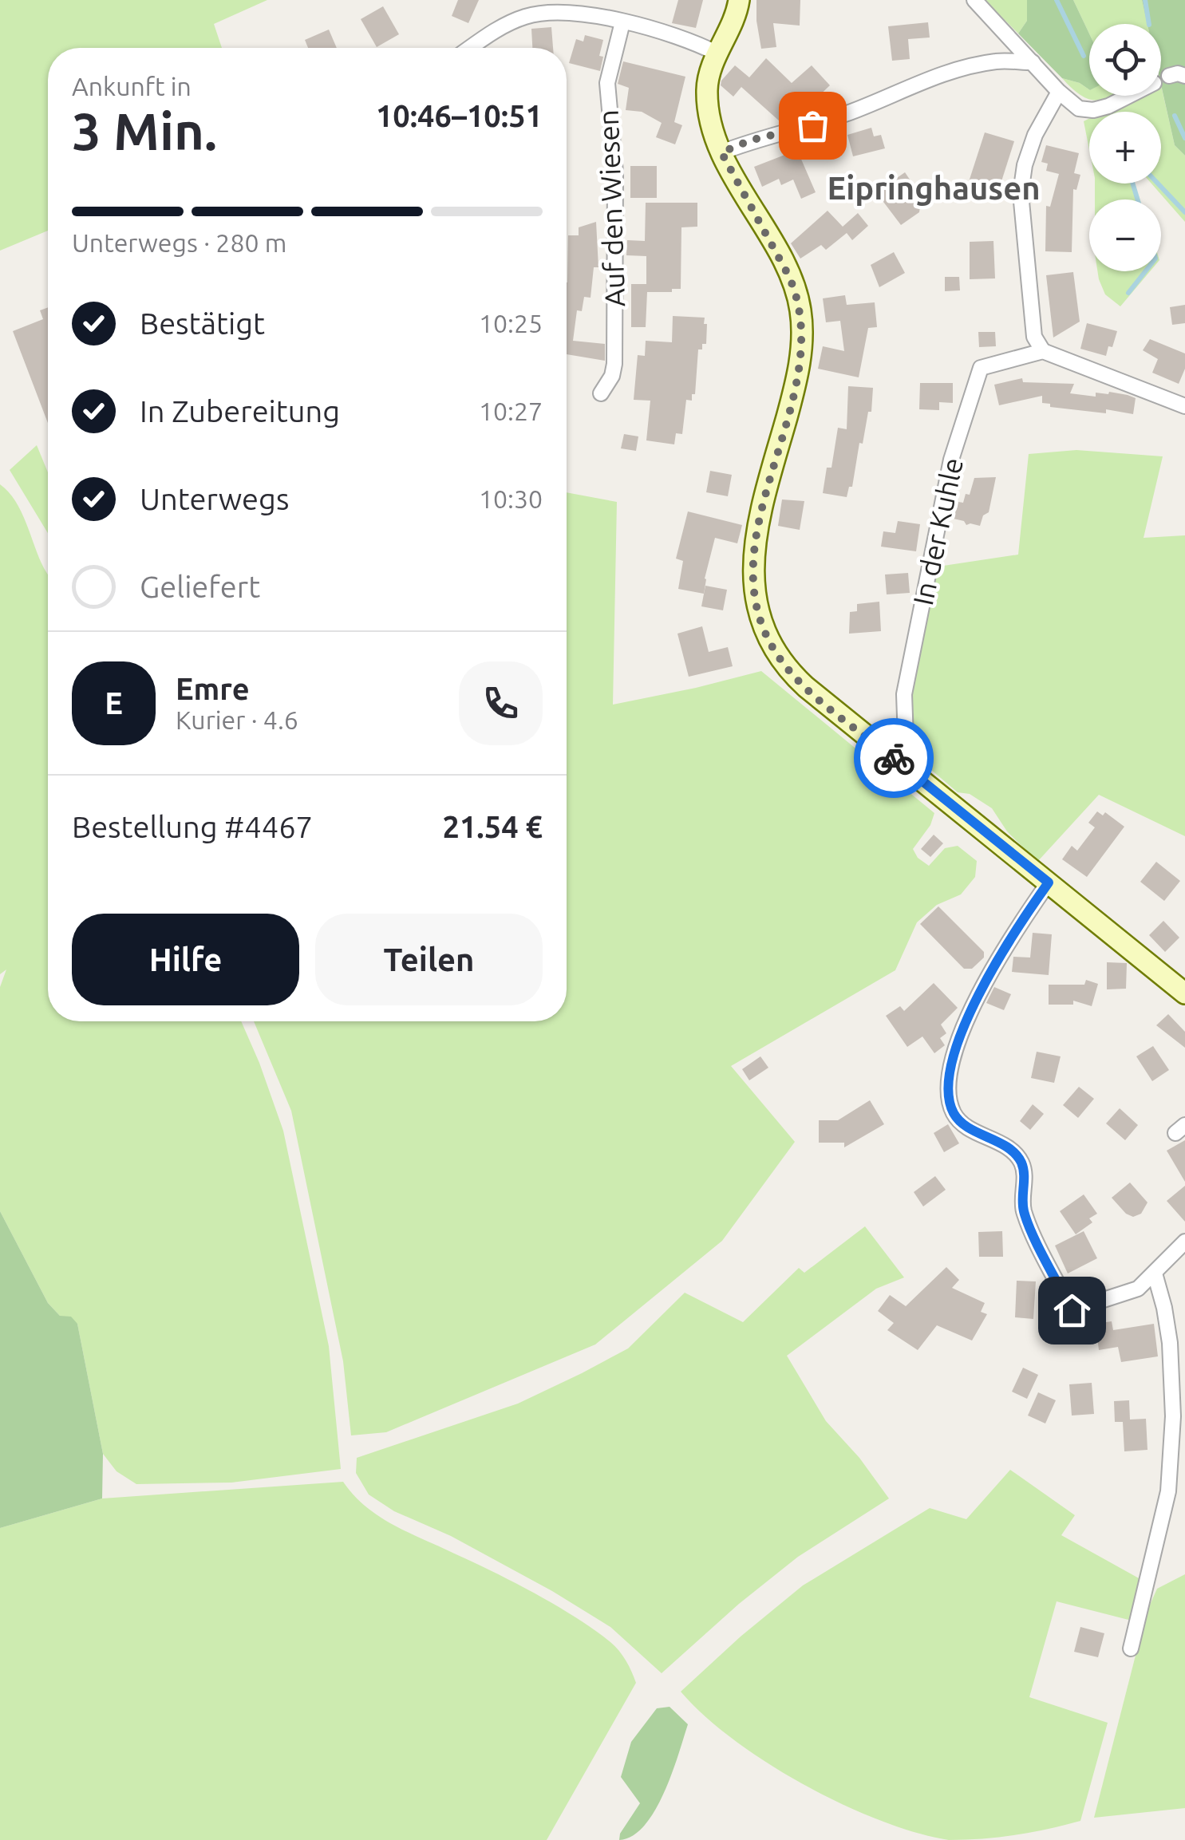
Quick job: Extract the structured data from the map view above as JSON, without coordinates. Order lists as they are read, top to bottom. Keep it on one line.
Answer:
{"streets":{"street":["Auf den Wiesen","In der Kuhle"]},"districts":["Eipringhausen"],"page":{"map_buttons":["+","−"],"heading":["3 Min.","Ankunft in","10:46–10:51"],"panel":["Emre","Kurier · 4.6","Bestellung #4467","21.54 €"],"bar":"Unterwegs · 280 m","list":[["Bestätigt","10:25"],["In Zubereitung","10:27"],["Unterwegs","10:30"],"Geliefert"],"round":"E","buttons":["Hilfe","Teilen"]}}
